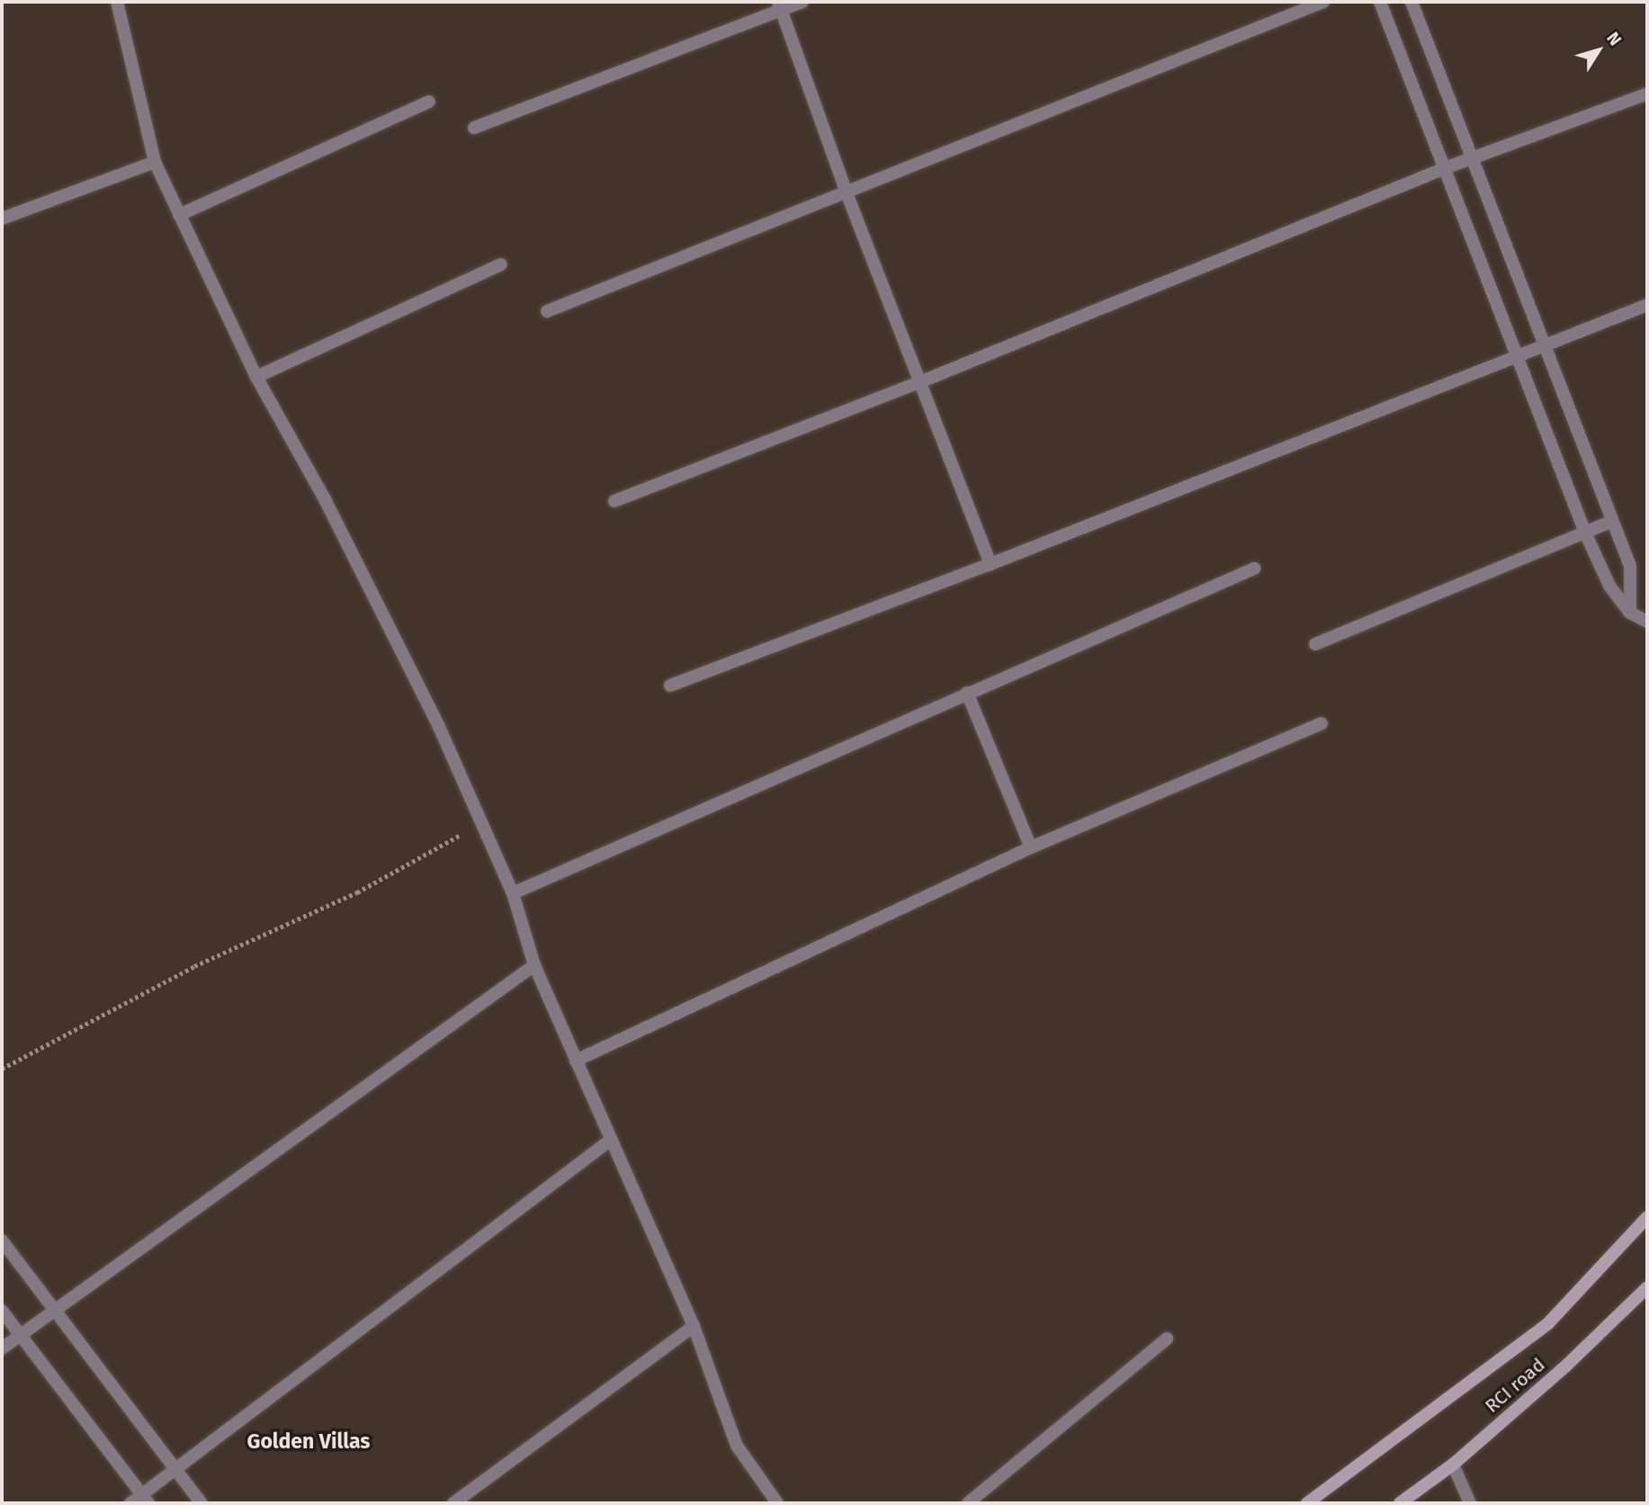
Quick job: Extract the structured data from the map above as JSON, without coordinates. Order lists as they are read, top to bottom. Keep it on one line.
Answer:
{"streets":{"main road":["RCI road"]},"districts":["Golden Villas"],"north":"top right"}
